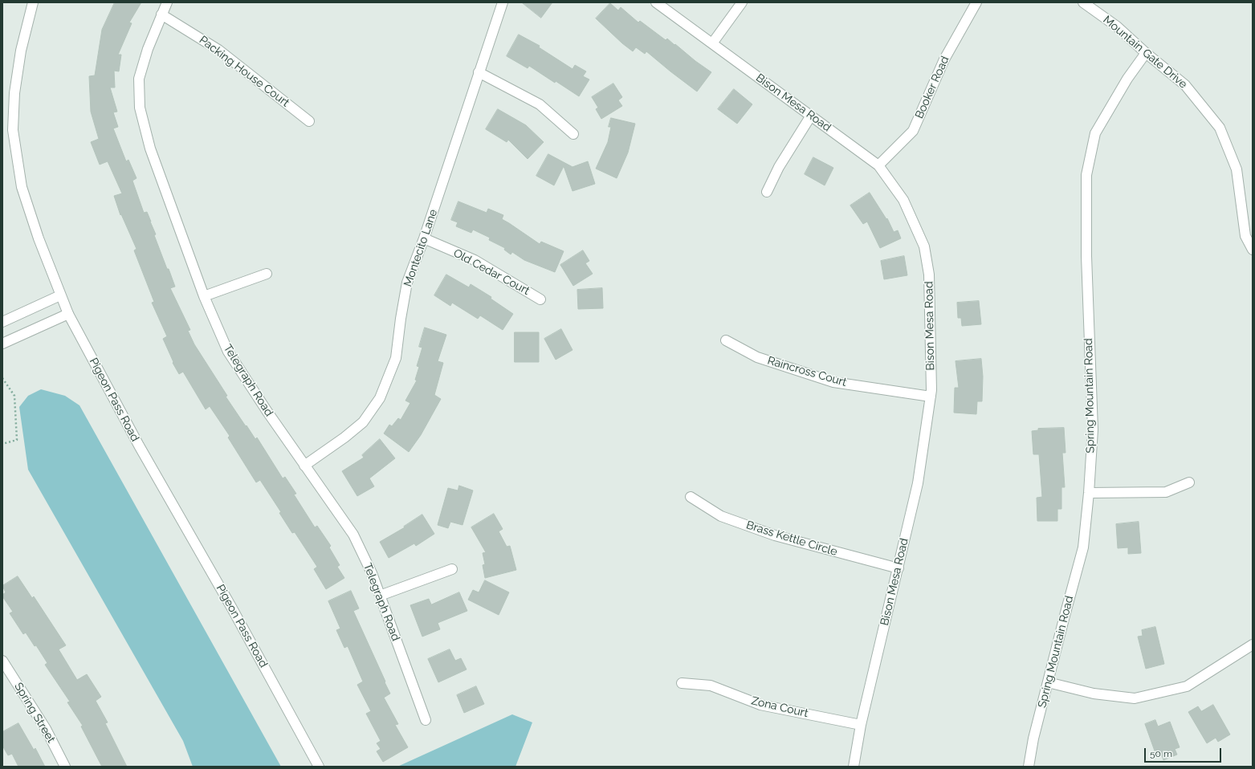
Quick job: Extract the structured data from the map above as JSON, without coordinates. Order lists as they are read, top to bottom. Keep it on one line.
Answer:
{"streets":{"street":["Mountain Gate Drive","Packing House Court","Booker Road","Bison Mesa Road","Montecito Lane","Old Cedar Court","Raincross Court","Telegraph Road","Spring Mountain Road","Pigeon Pass Road","Brass Kettle Circle","Zona Court","Spring Street"]},"crossings":[["Mountain Gate Drive","Spring Mountain Road"],["Packing House Court","Telegraph Road"],["Booker Road","Bison Mesa Road"],["Bison Mesa Road","Raincross Court"],["Bison Mesa Road","Brass Kettle Circle"],["Bison Mesa Road","Zona Court"],["Montecito Lane","Old Cedar Court"],["Montecito Lane","Telegraph Road"]],"scale_bar":"50 m"}
